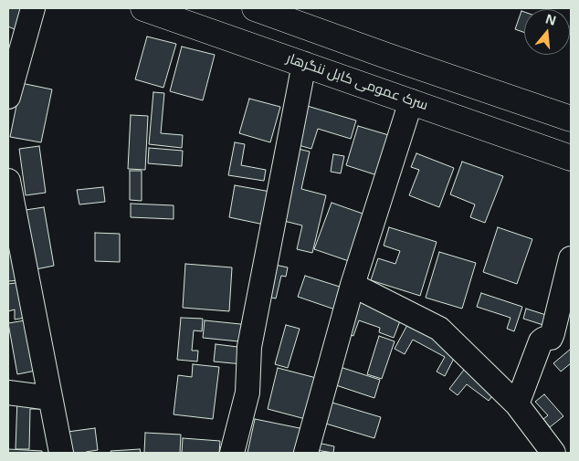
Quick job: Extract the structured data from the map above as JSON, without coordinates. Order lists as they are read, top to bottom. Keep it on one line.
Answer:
{"streets":{"highway":["سرک عمومی کابل ننگرهار"]},"north":"top"}
